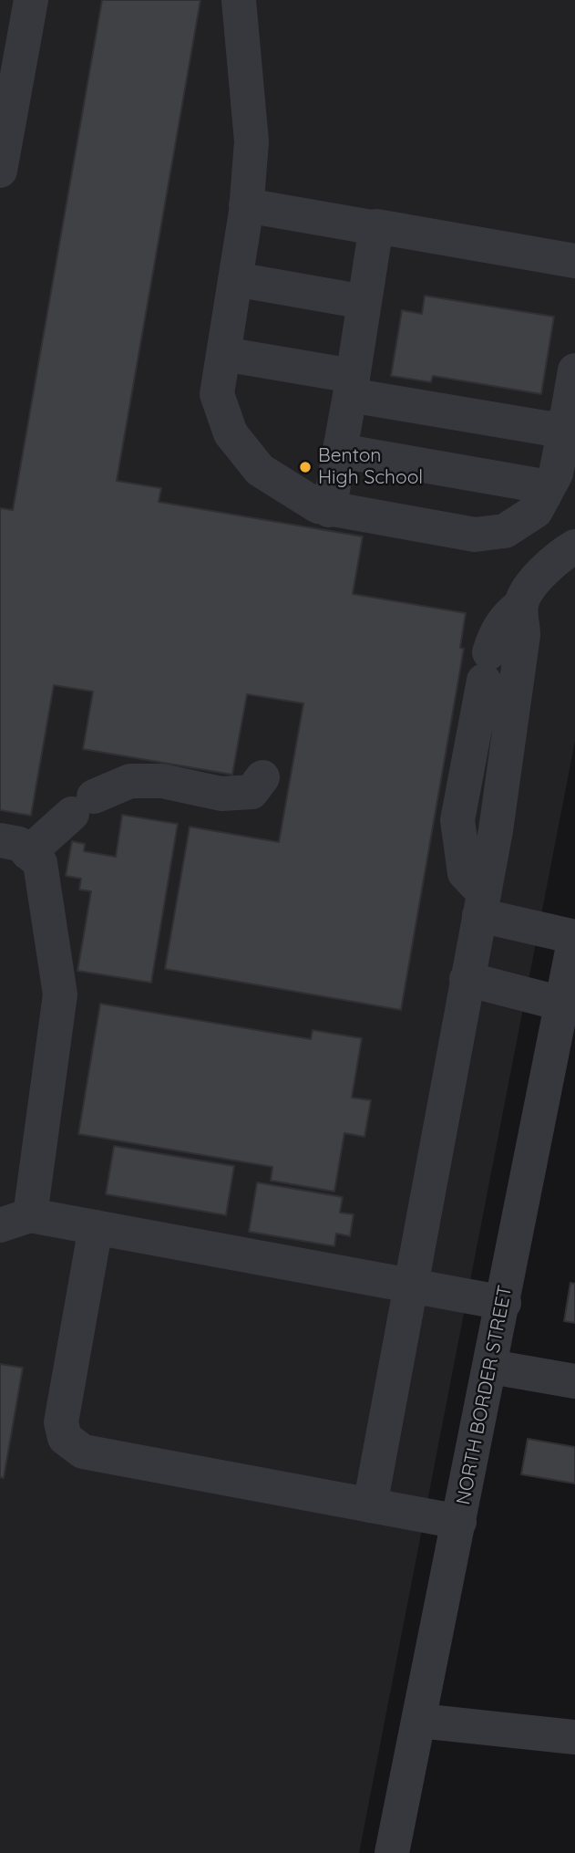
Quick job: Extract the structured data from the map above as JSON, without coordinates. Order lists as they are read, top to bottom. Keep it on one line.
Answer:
{"streets":{"street":["NORTH BORDER STREET"]},"places":["Benton High School"]}
